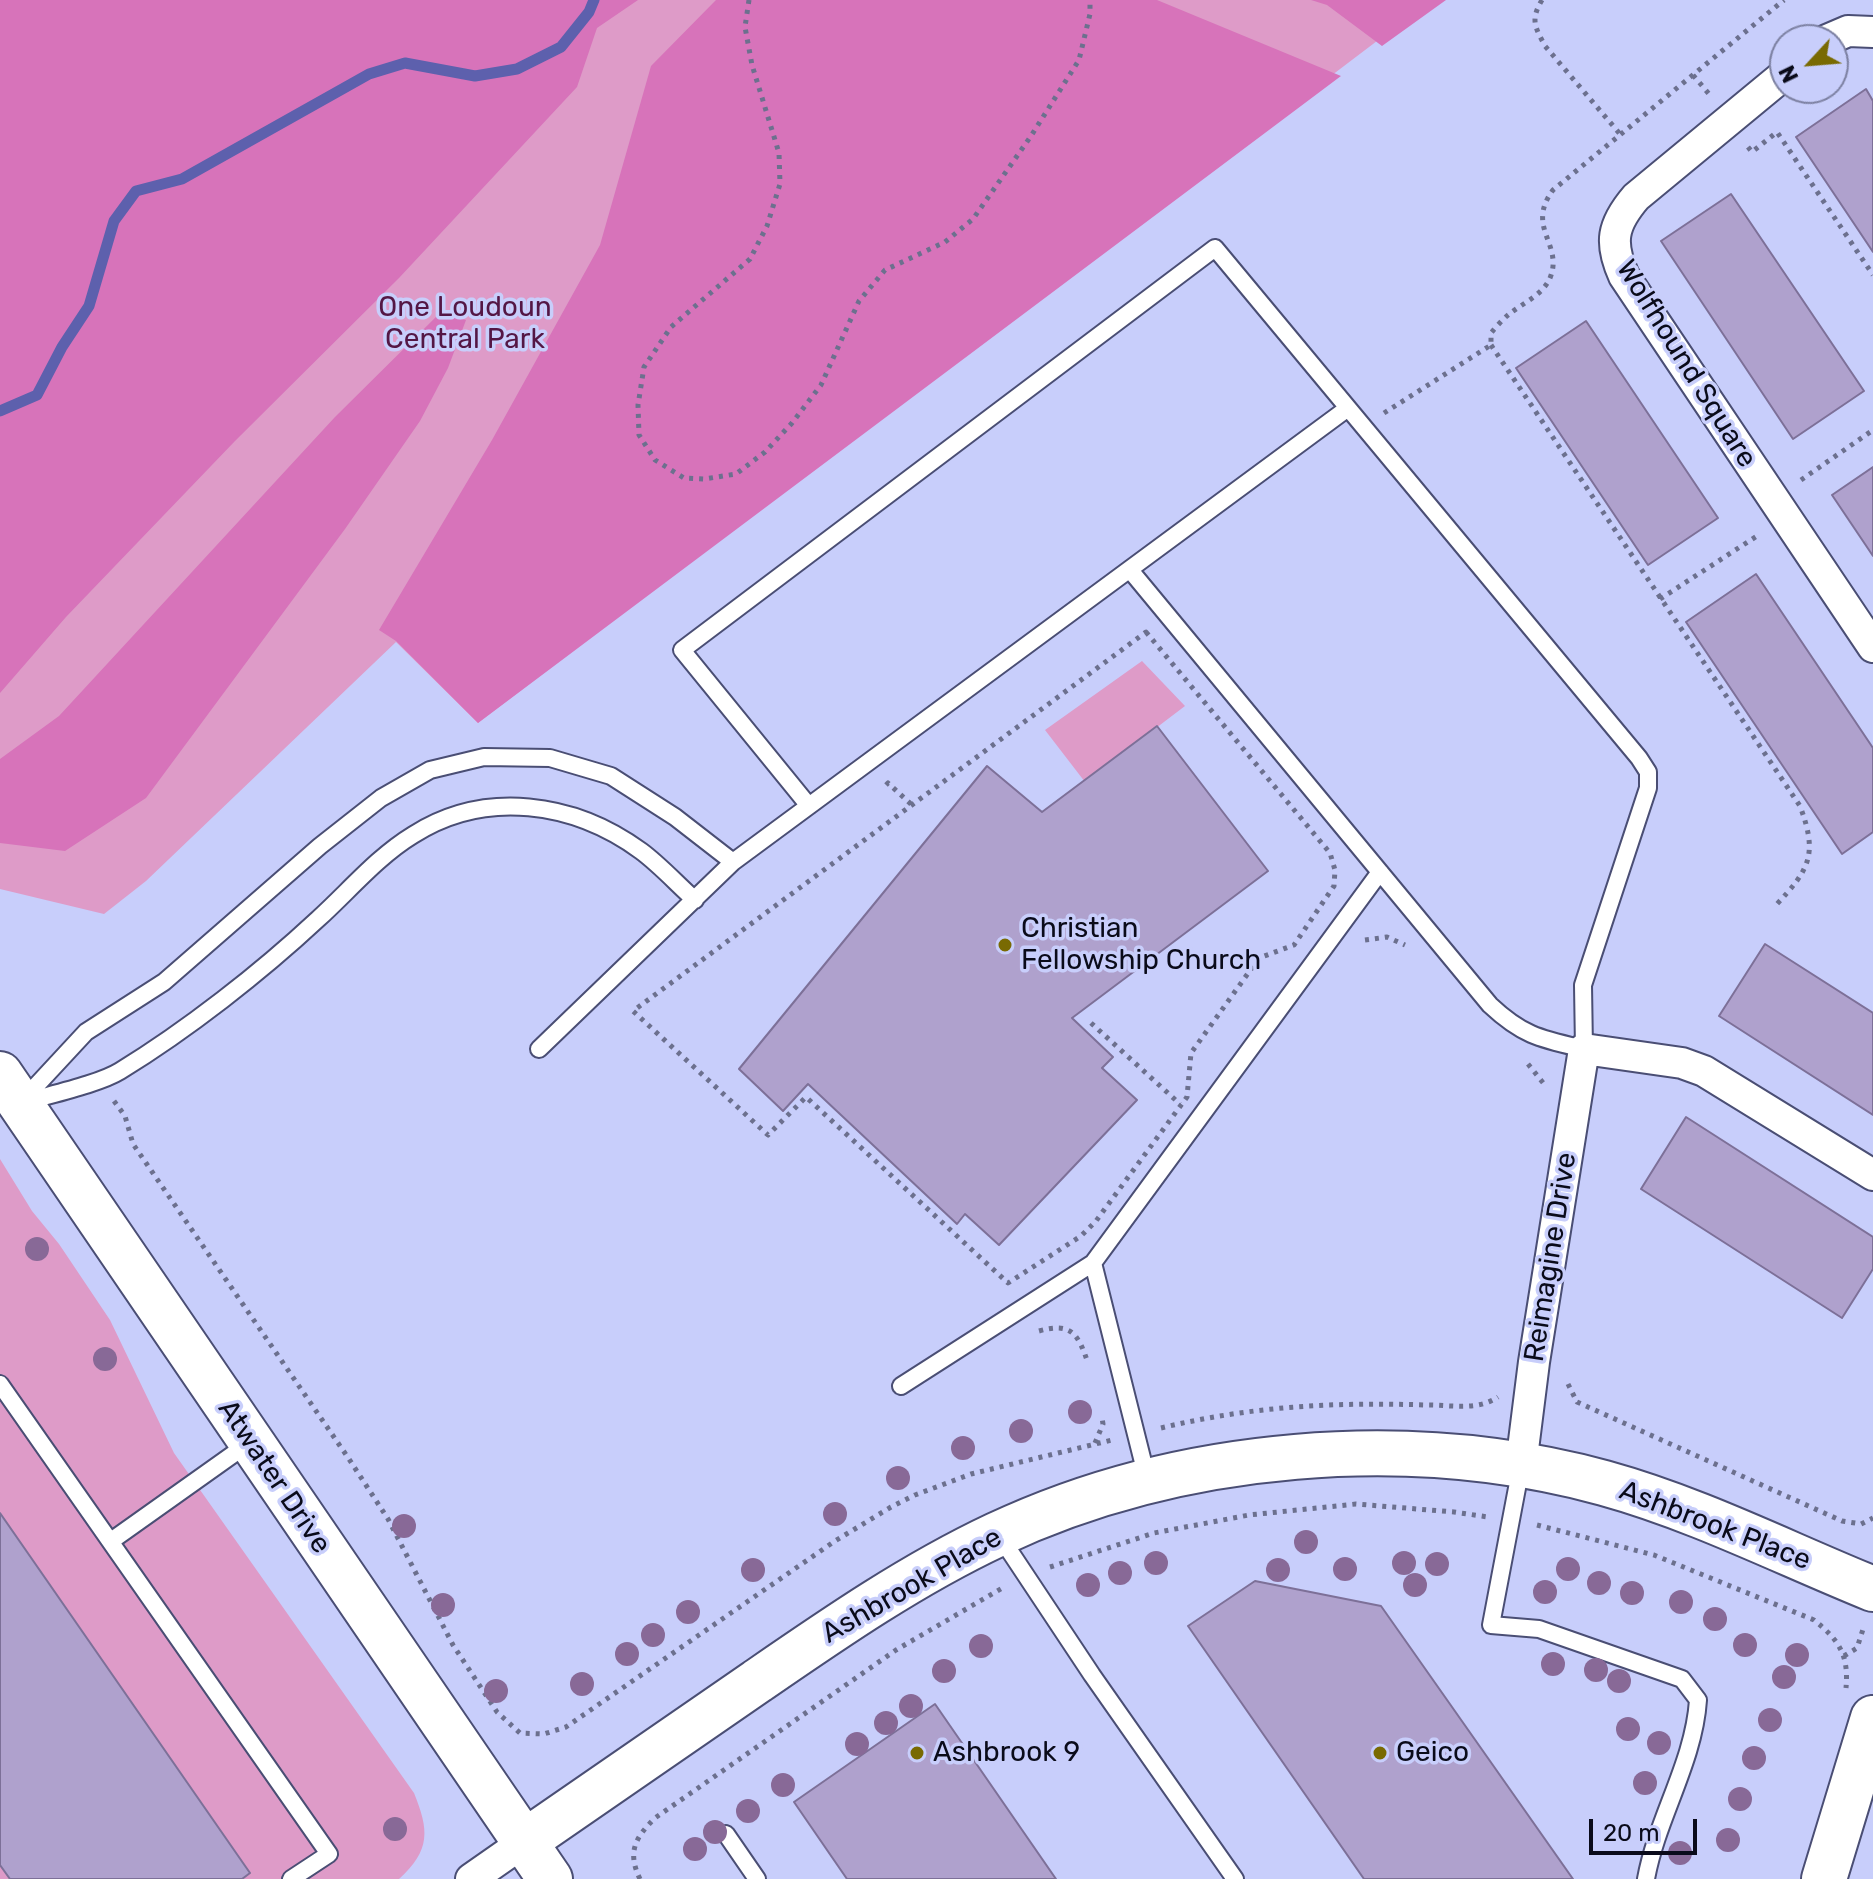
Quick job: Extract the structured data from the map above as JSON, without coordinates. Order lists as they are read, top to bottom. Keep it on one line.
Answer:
{"streets":{"street":["Wolfhound Square","Reimagine Drive","Atwater Drive","Ashbrook Place"]},"crossings":[["Reimagine Drive","Ashbrook Place"],["Atwater Drive","Ashbrook Place"]],"parks":["One Loudoun Central Park"],"places":["Christian Fellowship Church","Ashbrook 9","Geico"],"scale_bar":"20 m","north":"bottom left"}
